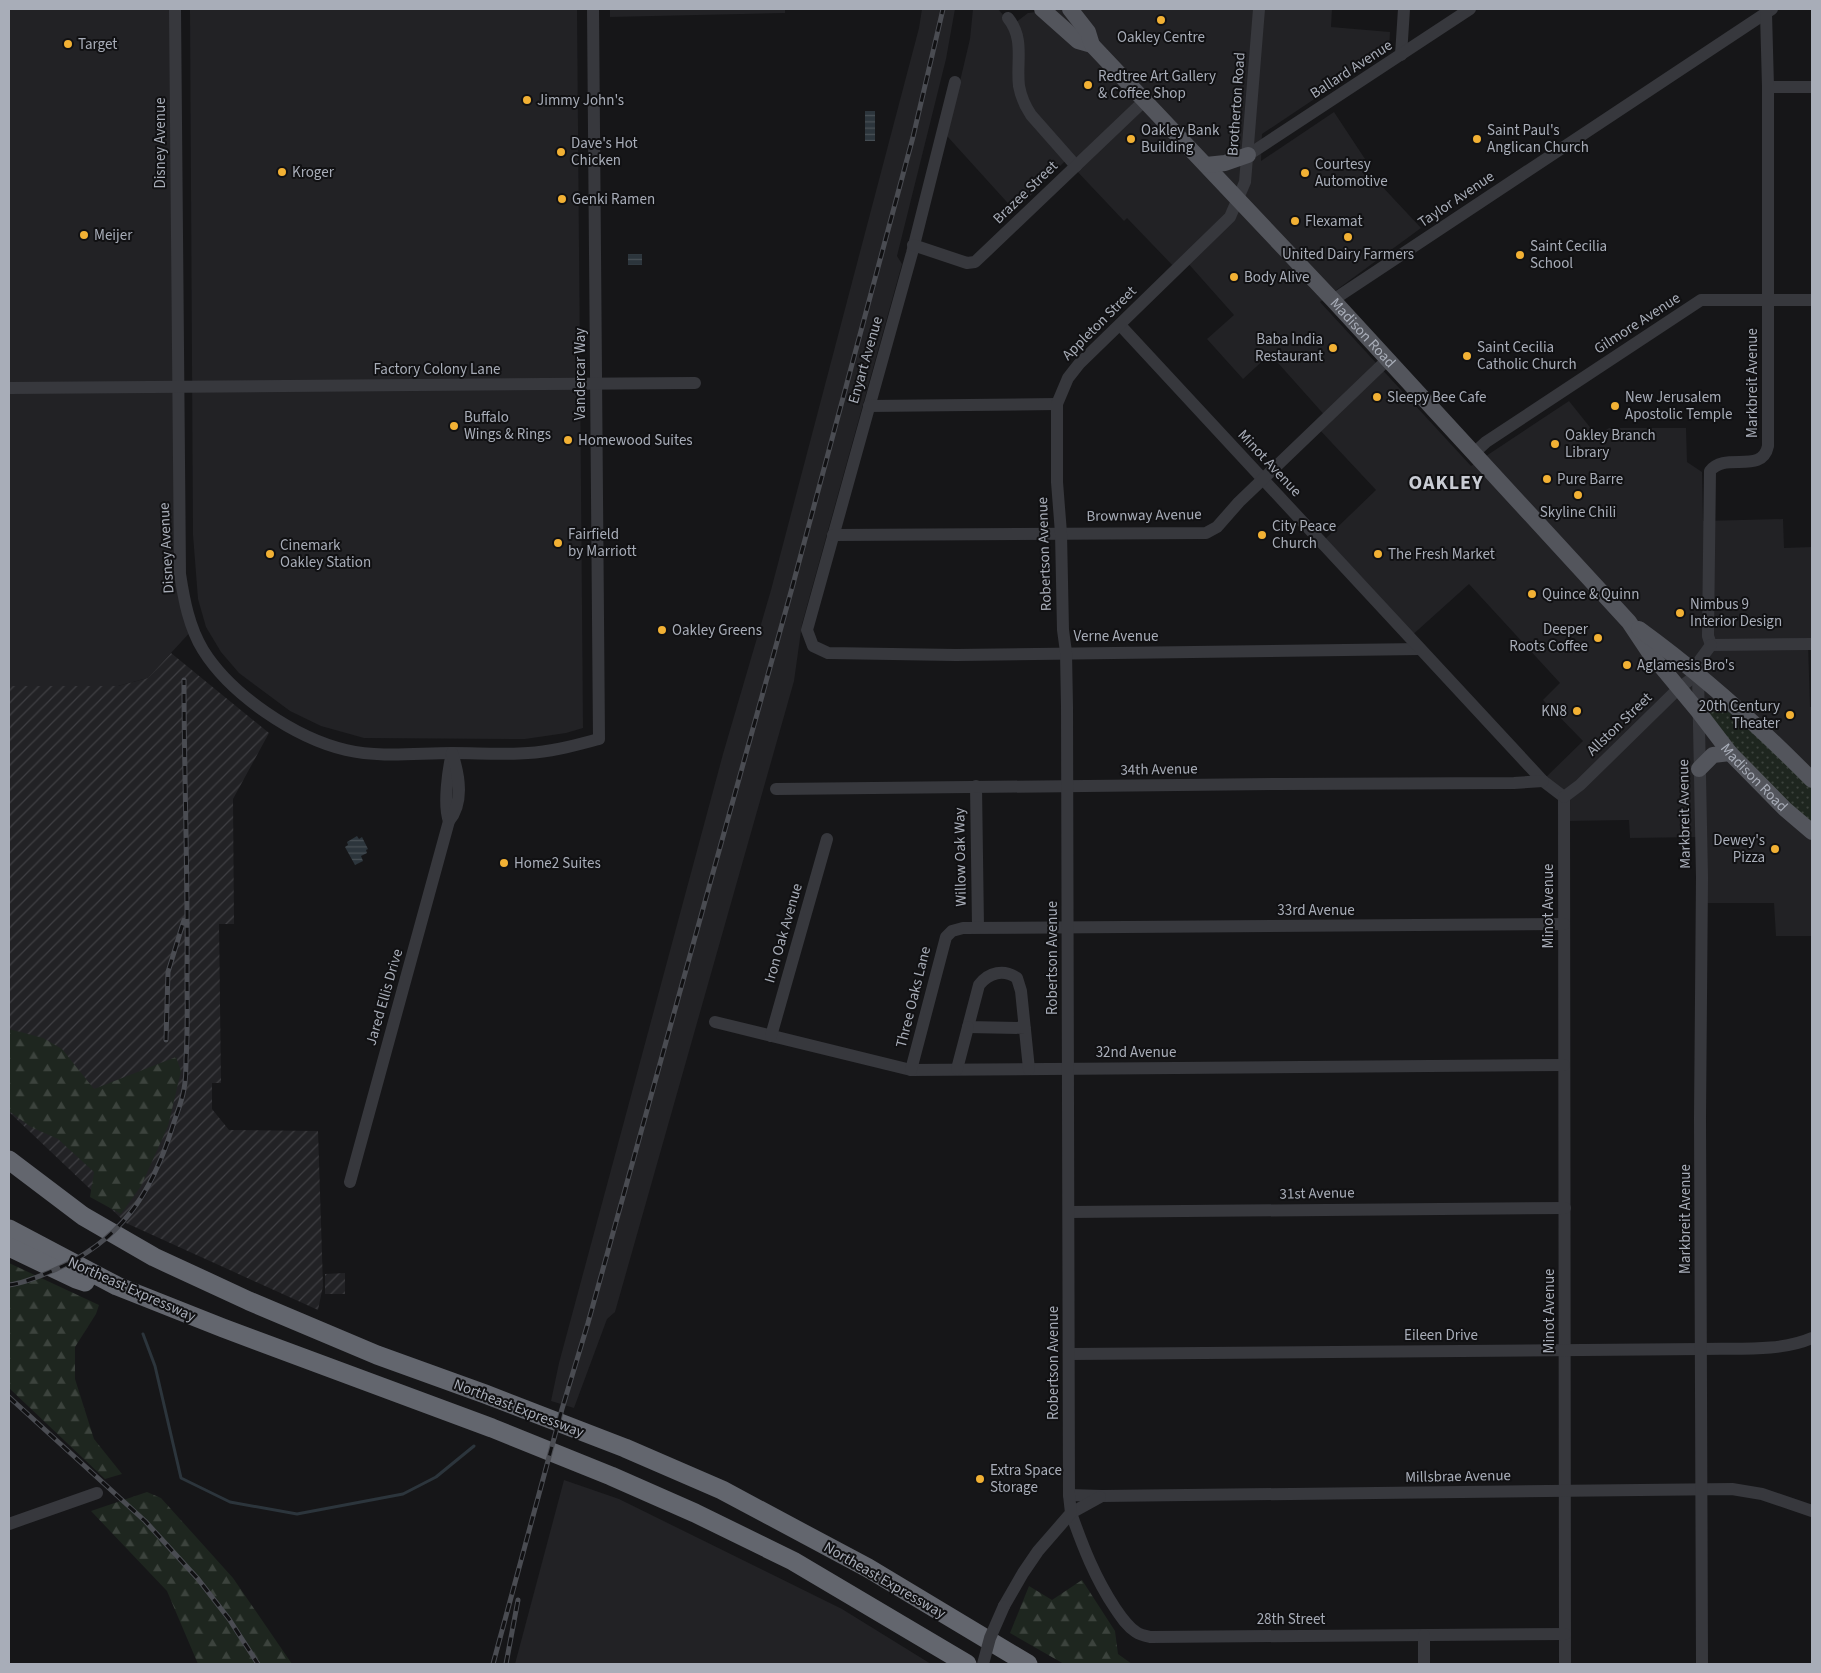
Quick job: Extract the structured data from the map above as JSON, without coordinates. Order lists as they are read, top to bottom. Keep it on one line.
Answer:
{"streets":{"highway":["Northeast Expressway"],"main road":["Madison Road"],"street":["Ballard Avenue","Brotherton Road","Disney Avenue","Brazee Street","Taylor Avenue","Appleton Street","Gilmore Avenue","Enyart Avenue","Factory Colony Lane","Vandercar Way","Markbreit Avenue","Minot Avenue","Brownway Avenue","Robertson Avenue","Verne Avenue","Allston Street","34th Avenue","Willow Oak Way","33rd Avenue","Iron Oak Avenue","Jared Ellis Drive","Three Oaks Lane","32nd Avenue","31st Avenue","Eileen Drive","Millsbrae Avenue","28th Street"]},"crossings":[["Ballard Avenue","Brotherton Road"],["Brotherton Road","Appleton Street"],["Brotherton Road","Madison Road"],["Disney Avenue","Factory Colony Lane"],["Disney Avenue","Vandercar Way"],["Disney Avenue","Jared Ellis Drive"],["Brazee Street","Madison Road"],["Brazee Street","Enyart Avenue"],["Taylor Avenue","Madison Road"],["Taylor Avenue","Markbreit Avenue"],["Appleton Street","Madison Road"],["Appleton Street","Minot Avenue"],["Appleton Street","Robertson Avenue"],["Gilmore Avenue","Madison Road"],["Gilmore Avenue","Markbreit Avenue"],["Madison Road","Markbreit Avenue"],["Madison Road","Brownway Avenue"],["Madison Road","Allston Street"],["Enyart Avenue","Brownway Avenue"],["Enyart Avenue","Verne Avenue"],["Factory Colony Lane","Vandercar Way"],["Markbreit Avenue","Allston Street"],["Markbreit Avenue","Eileen Drive"],["Markbreit Avenue","Millsbrae Avenue"],["Minot Avenue","Brownway Avenue"],["Minot Avenue","Verne Avenue"],["Minot Avenue","Allston Street"],["Minot Avenue","34th Avenue"],["Minot Avenue","33rd Avenue"],["Minot Avenue","32nd Avenue"],["Minot Avenue","31st Avenue"],["Minot Avenue","Eileen Drive"],["Minot Avenue","Millsbrae Avenue"],["Minot Avenue","28th Street"],["Brownway Avenue","Robertson Avenue"],["Robertson Avenue","Verne Avenue"],["Robertson Avenue","34th Avenue"],["Robertson Avenue","33rd Avenue"],["Robertson Avenue","Three Oaks Lane"],["Robertson Avenue","32nd Avenue"],["Robertson Avenue","31st Avenue"],["Robertson Avenue","Eileen Drive"],["Robertson Avenue","Millsbrae Avenue"],["Robertson Avenue","28th Street"],["34th Avenue","Willow Oak Way"],["Willow Oak Way","Three Oaks Lane"],["33rd Avenue","Three Oaks Lane"],["Iron Oak Avenue","32nd Avenue"],["Three Oaks Lane","32nd Avenue"]],"districts":["OAKLEY"],"places":["Oakley Centre","Target","Redtree Art Gallery & Coffee Shop","Jimmy John's","Oakley Bank Building","Saint Paul's Anglican Church","Dave's Hot Chicken","Kroger","Courtesy Automotive","Genki Ramen","Flexamat","Meijer","United Dairy Farmers","Saint Cecilia School","Body Alive","Baba India Restaurant","Saint Cecilia Catholic Church","Sleepy Bee Cafe","New Jerusalem Apostolic Temple","Buffalo Wings & Rings","Homewood Suites","Oakley Branch Library","Pure Barre","Skyline Chili","City Peace Church","Fairfield by Marriott","Cinemark Oakley Station","The Fresh Market","Quince & Quinn","Nimbus 9 Interior Design","Oakley Greens","Deeper Roots Coffee","Aglamesis Bro's","KN8","20th Century Theater","Dewey's Pizza","Home2 Suites","Extra Space Storage"]}
